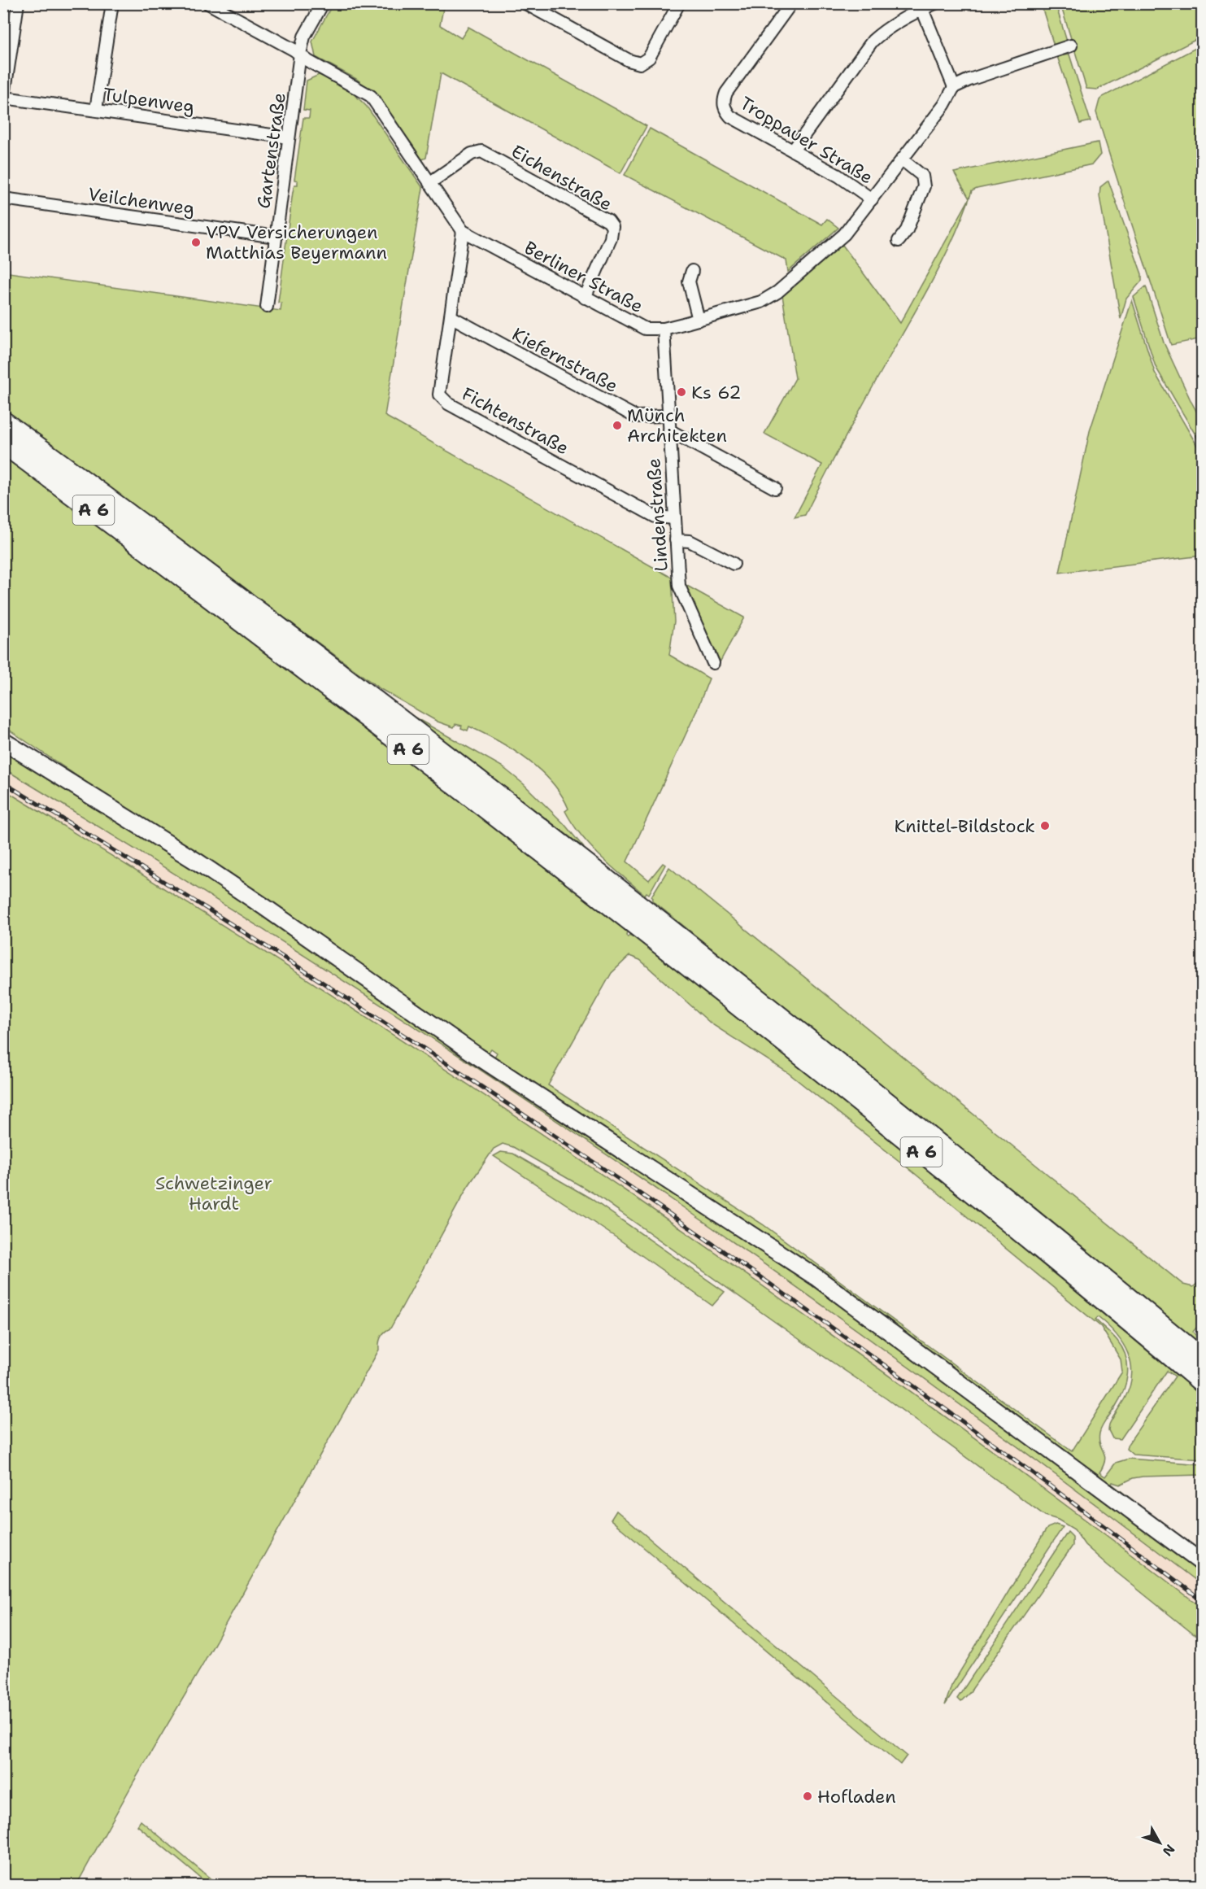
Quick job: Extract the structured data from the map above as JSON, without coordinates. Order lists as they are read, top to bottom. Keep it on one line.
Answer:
{"streets":{"highway":["A 6"],"street":["Tulpenweg","Troppauer Straße","Gartenstraße","Eichenstraße","Veilchenweg","Berliner Straße","Kiefernstraße","Fichtenstraße","Lindenstraße"]},"crossings":[["Tulpenweg","Gartenstraße"],["Troppauer Straße","Berliner Straße"],["Gartenstraße","Veilchenweg"],["Gartenstraße","Berliner Straße"],["Eichenstraße","Berliner Straße"],["Berliner Straße","Fichtenstraße"],["Berliner Straße","Lindenstraße"],["Kiefernstraße","Fichtenstraße"],["Kiefernstraße","Lindenstraße"],["Fichtenstraße","Lindenstraße"]],"parks":["Schwetzinger Hardt"],"places":["VPV Versicherungen Matthias Beyermann","Ks 62","Münch Architekten","Knittel-Bildstock","Hofladen"],"north":"bottom right"}
